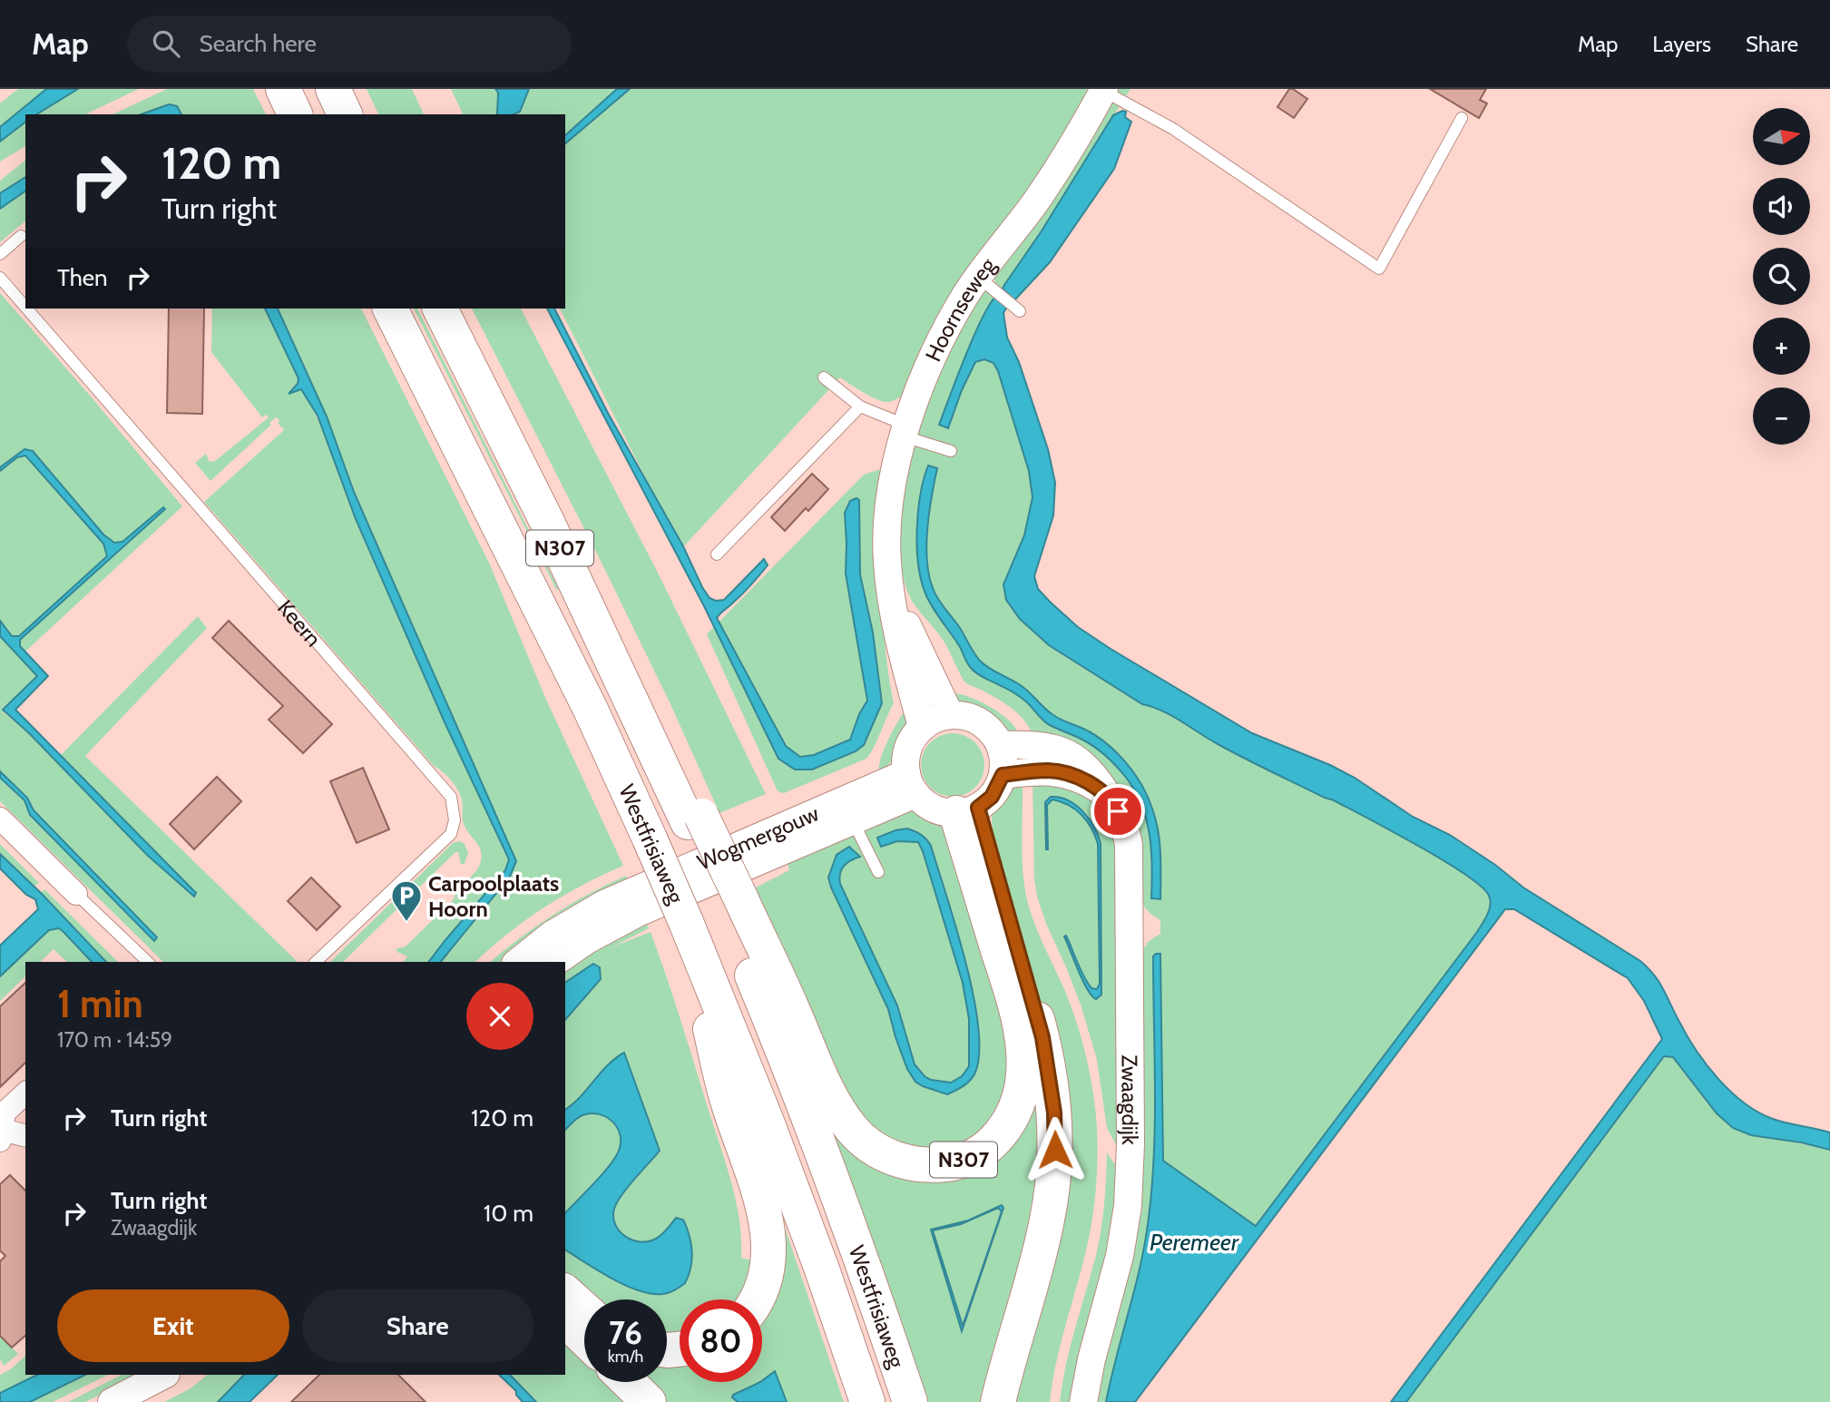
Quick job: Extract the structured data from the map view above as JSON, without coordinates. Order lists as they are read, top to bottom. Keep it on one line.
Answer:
{"streets":{"highway":["N307","Westfrisiaweg"],"street":["Hoornseweg","Wogmergouw","Zwaagdijk"],"lane":["Keern"]},"crossings":[["Hoornseweg","N307"],["Hoornseweg","Wogmergouw"],["Hoornseweg","Zwaagdijk"],["N307","Wogmergouw"],["N307","Westfrisiaweg"],["N307","Zwaagdijk"],["Wogmergouw","Zwaagdijk"]],"water":["Peremeer"],"places":{"parking":["Carpoolplaats Hoorn"]},"north":"right","page":{"header":"Map","search":"Search here","nav":["Map","Layers","Share"],"map_buttons":["+","−"],"turn":["120 m","Turn right"],"then":"Then","heading":["1 min","170 m · 14:59"],"list":[{"name":"Turn right","value":"120 m"},{"name":"Turn right","note":"Zwaagdijk","value":"10 m"}],"buttons":["Exit","Share"],"speed":"76 km/h","limit":"80"}}
